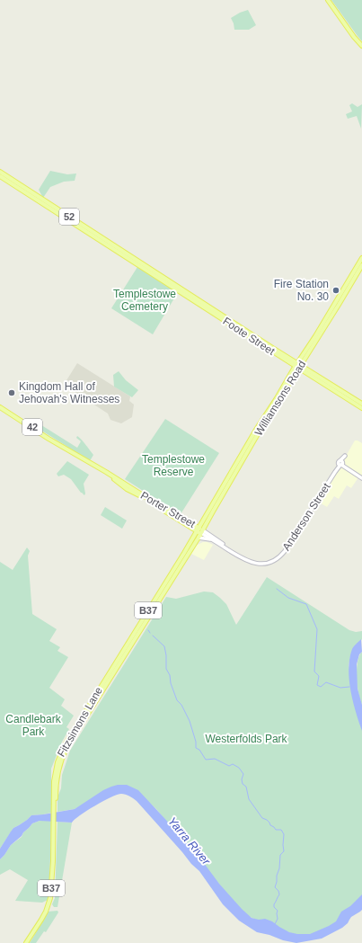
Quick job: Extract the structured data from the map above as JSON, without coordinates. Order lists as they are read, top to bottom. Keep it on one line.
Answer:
{"streets":{"main road":["52","Foote Street","Williamsons Road","42","Porter Street","Anderson Street","B37","Fitzsimons Lane"]},"crossings":[["52","Foote Street"],["Foote Street","Williamsons Road"],["Williamsons Road","Porter Street"],["Williamsons Road","Fitzsimons Lane"],["Porter Street","Anderson Street"],["Porter Street","Fitzsimons Lane"]],"water":["Yarra River"],"parks":["Templestowe Cemetery","Templestowe Reserve","Candlebark Park","Westerfolds Park"],"places":["Fire Station No. 30","Kingdom Hall of Jehovah's Witnesses"]}
